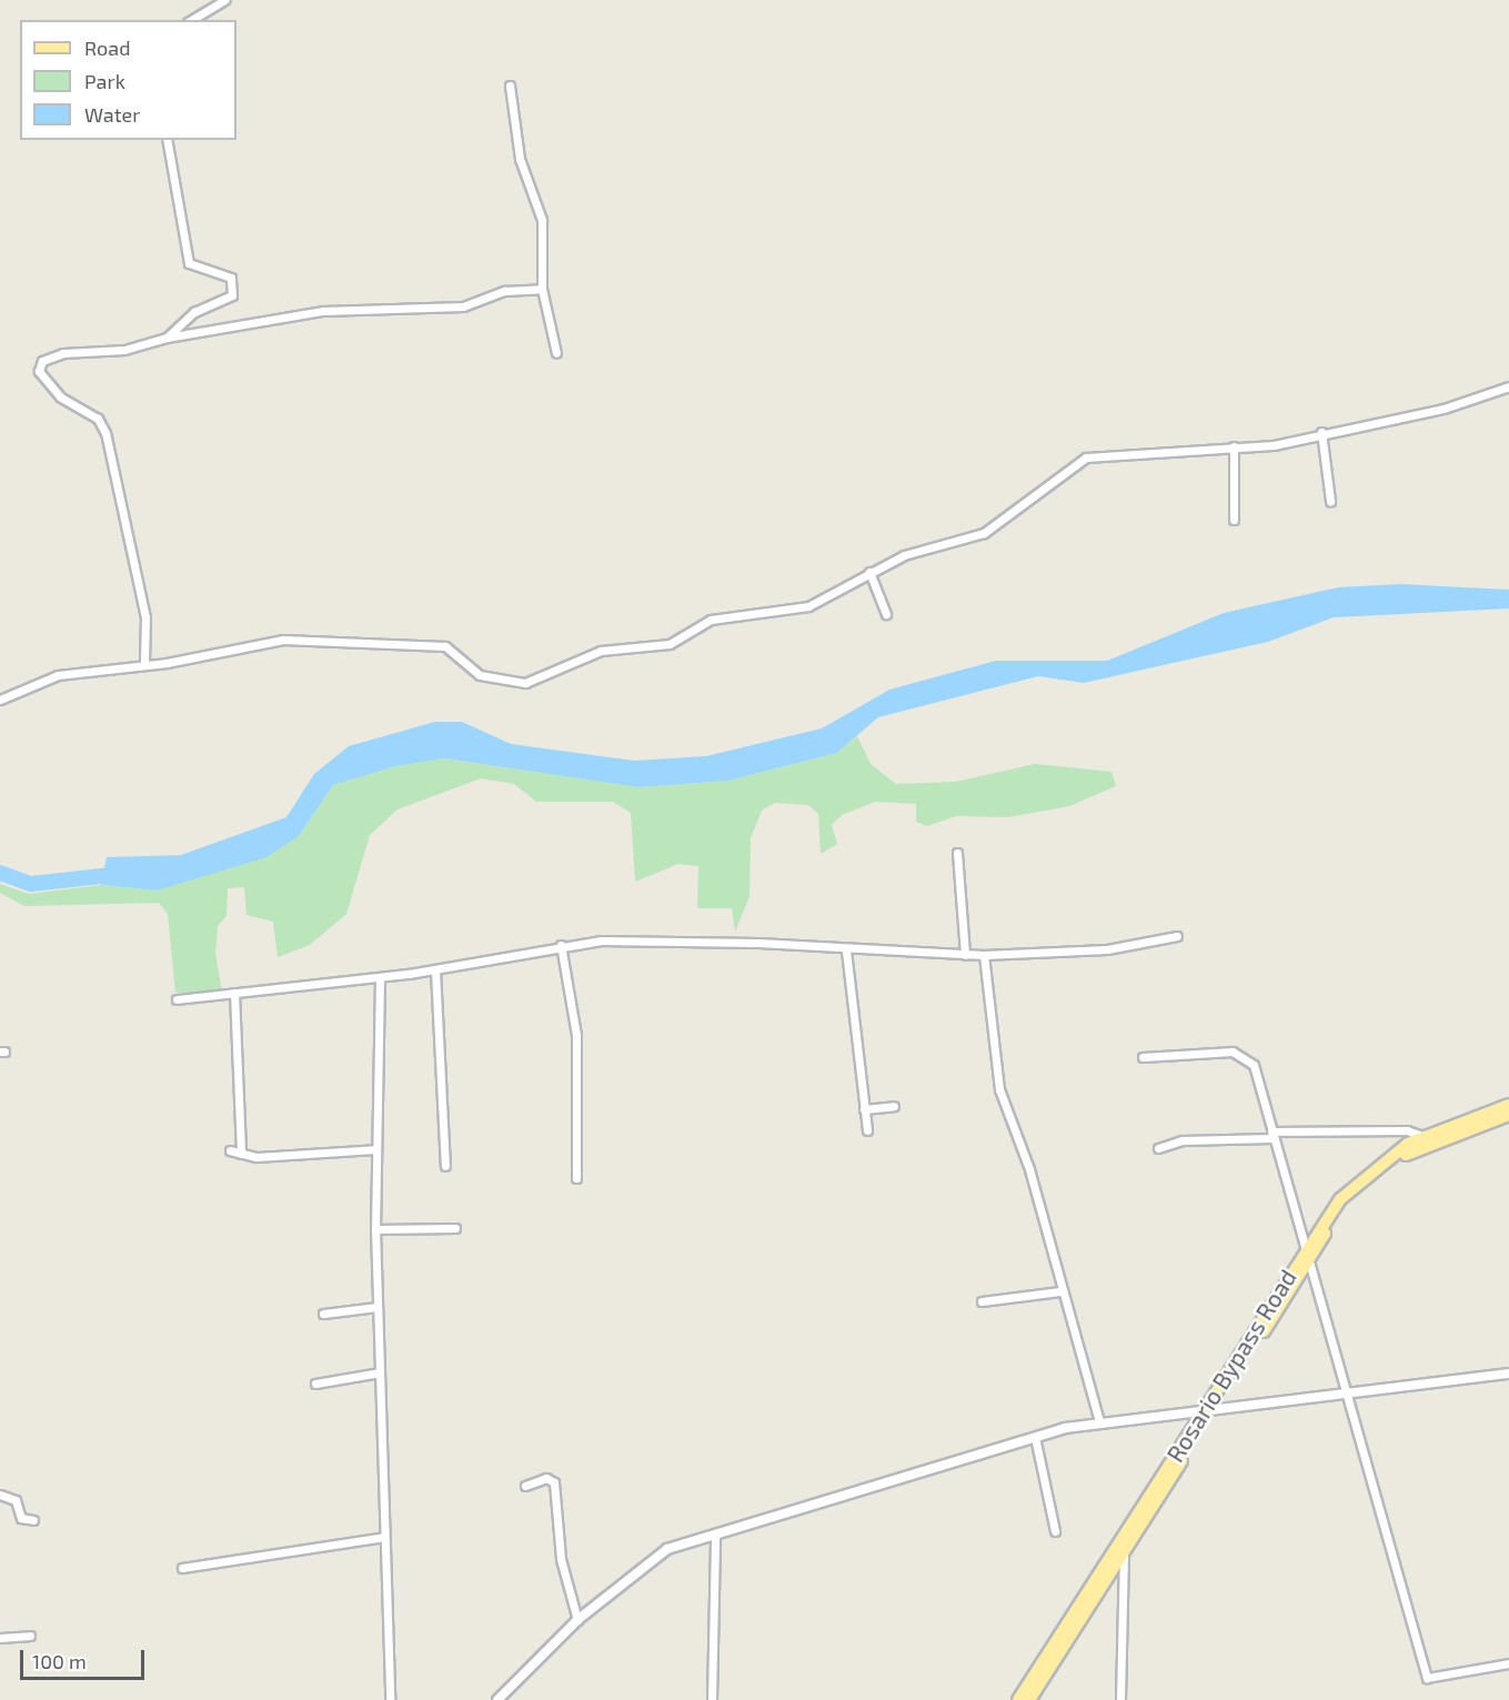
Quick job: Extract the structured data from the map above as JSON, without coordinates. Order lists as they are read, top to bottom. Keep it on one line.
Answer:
{"streets":{"main road":["Rosario Bypass Road"]},"legend":["Road","Park","Water"],"scale_bar":"100 m"}
